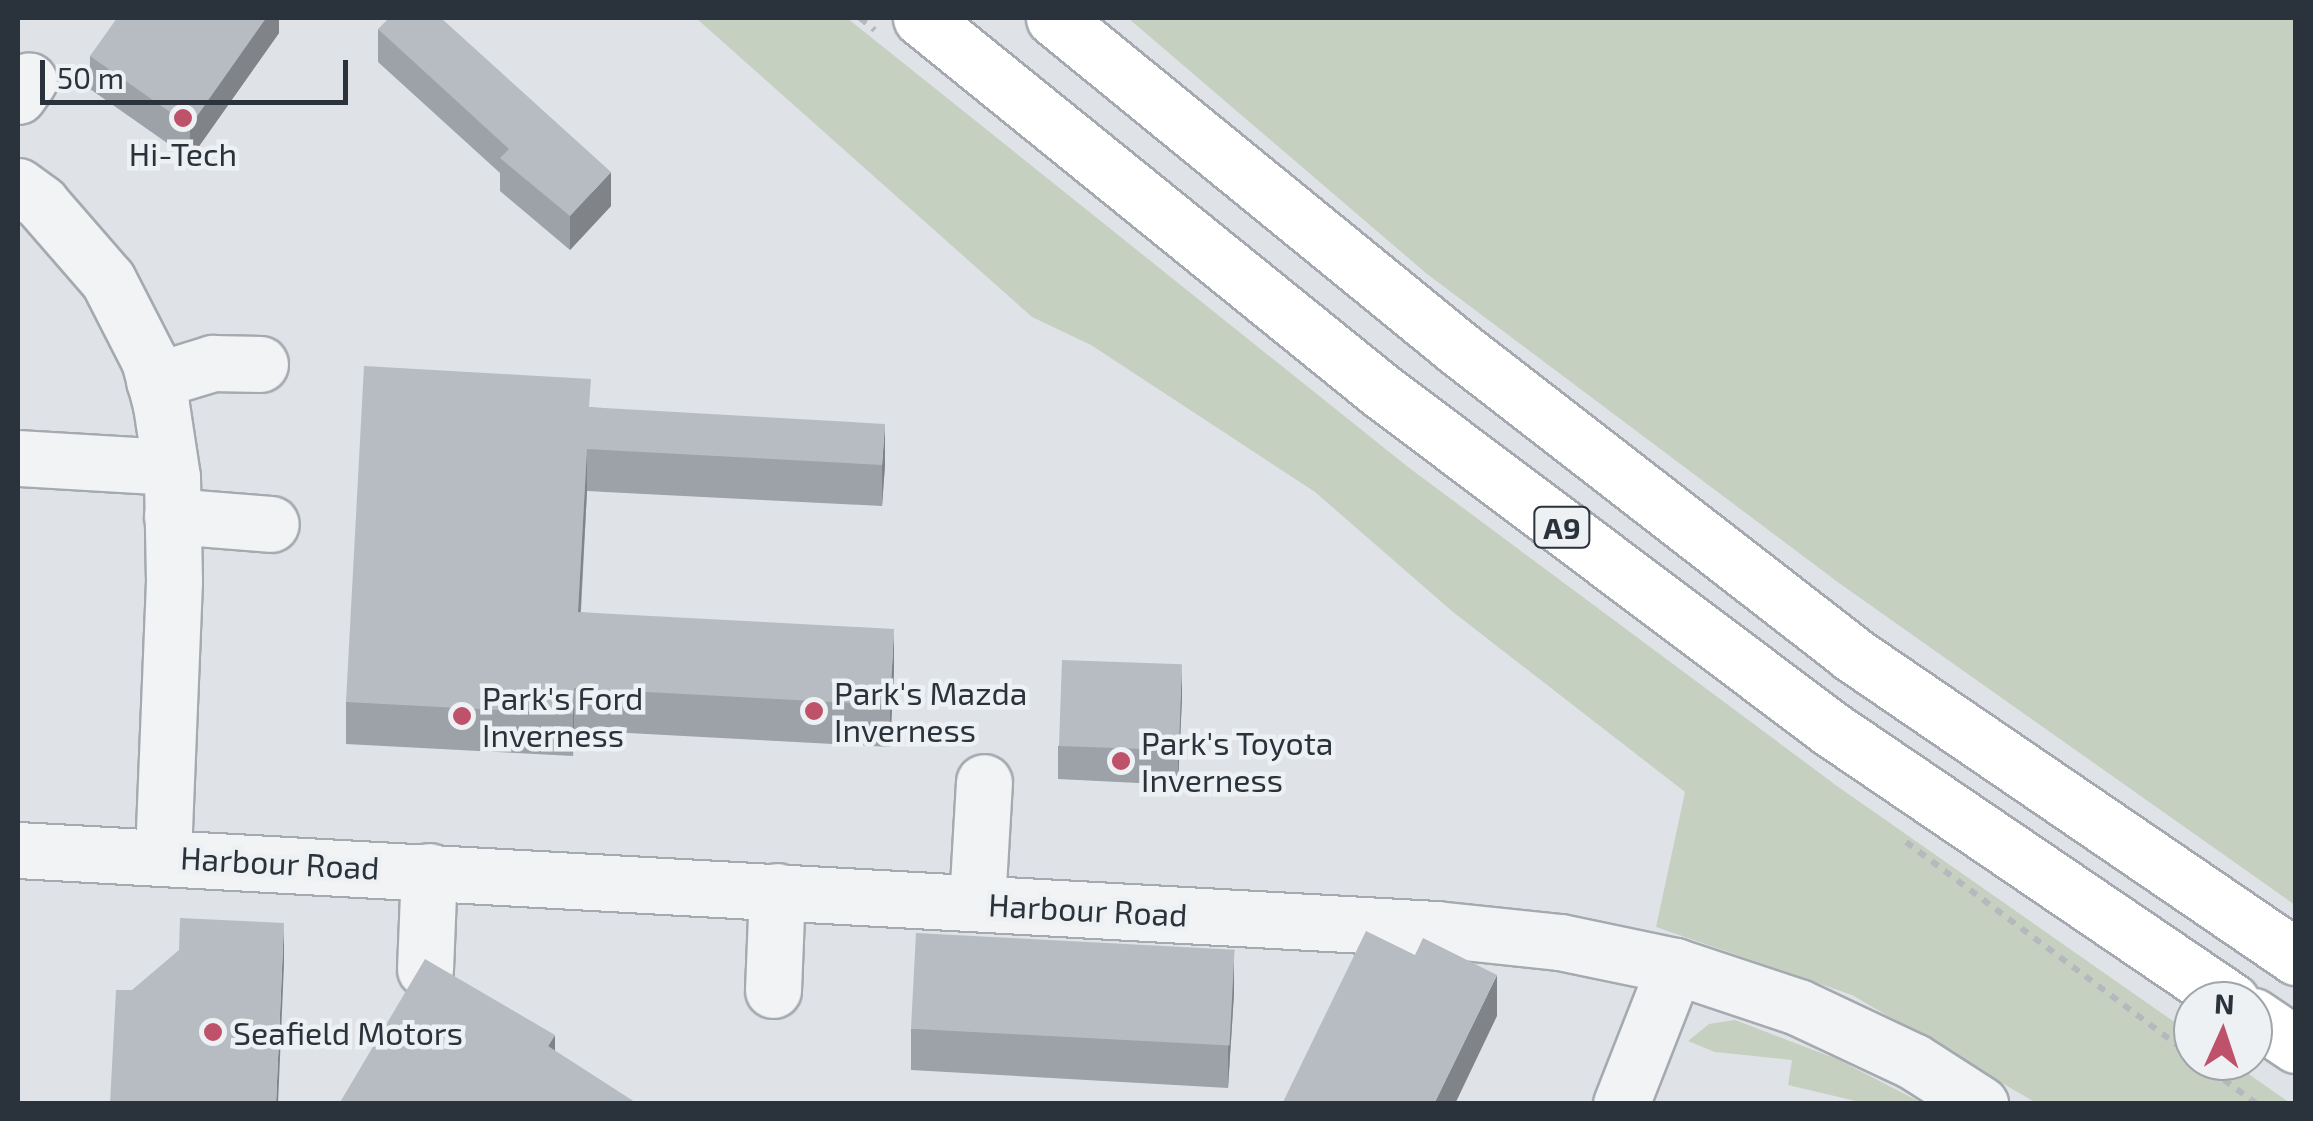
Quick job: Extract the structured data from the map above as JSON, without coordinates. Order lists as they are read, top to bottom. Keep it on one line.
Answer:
{"streets":{"highway":["A9"],"street":["Harbour Road"]},"places":["Hi-Tech","Park's Mazda Inverness","Park's Ford Inverness","Park's Toyota Inverness","Seafield Motors"],"scale_bar":"50 m","north":"top"}
